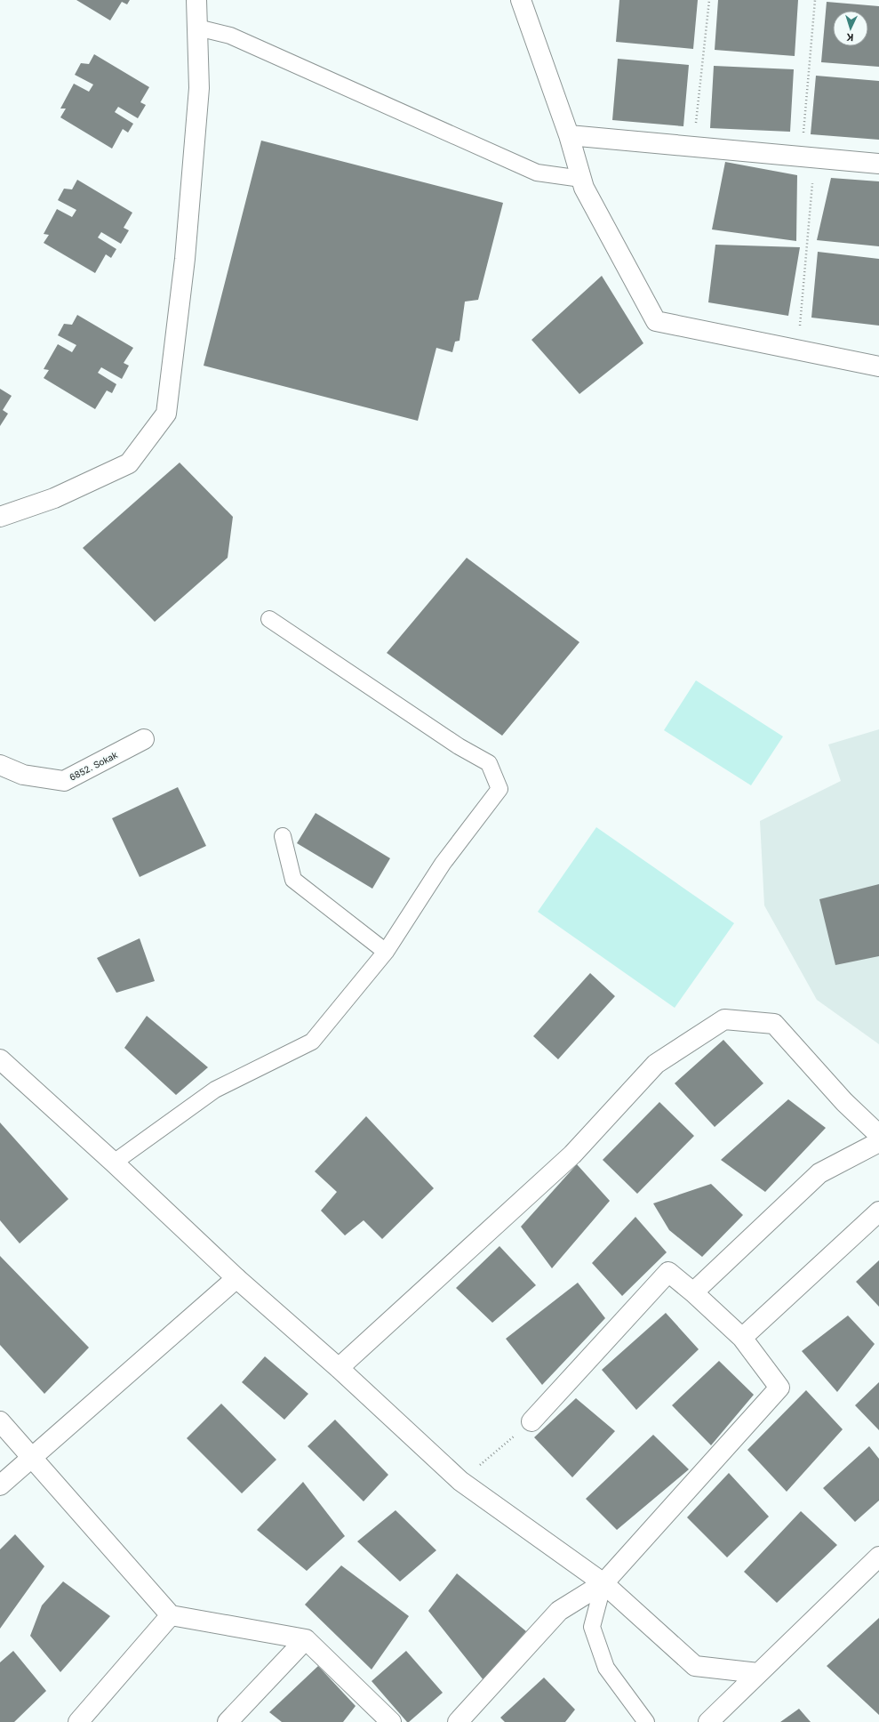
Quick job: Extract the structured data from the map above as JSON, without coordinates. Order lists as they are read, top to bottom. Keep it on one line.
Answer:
{"streets":{"street":["6852. Sokak"]},"north":"bottom"}
